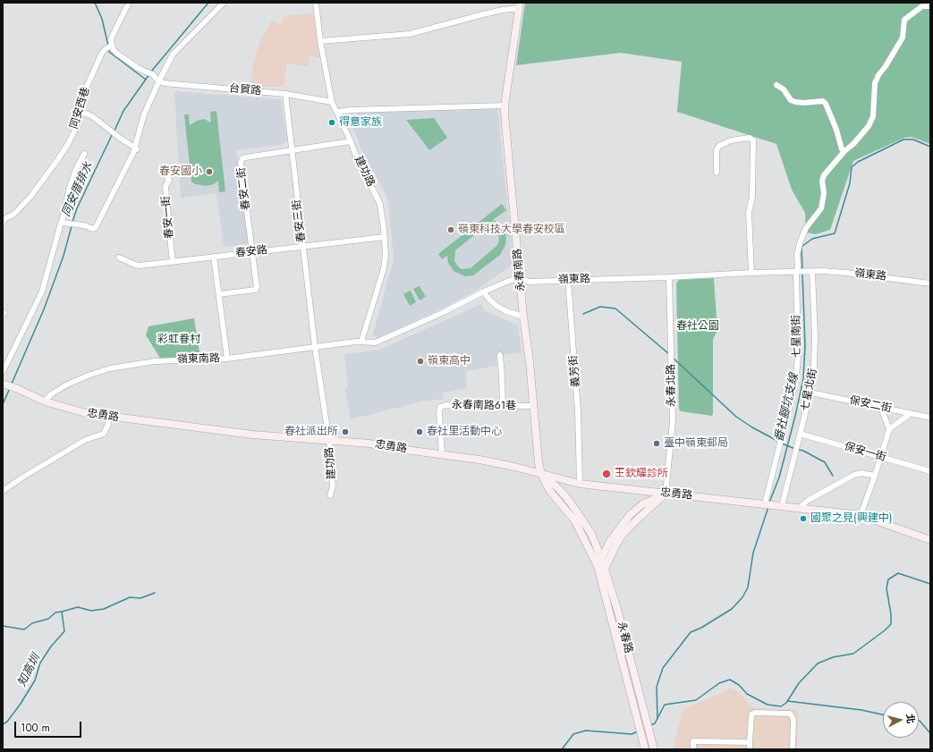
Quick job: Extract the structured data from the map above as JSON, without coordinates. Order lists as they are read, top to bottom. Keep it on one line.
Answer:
{"streets":{"street":["台貿路","同安西巷","建功路","春安二街","春安一街","春安三街","春安路","永春南路","嶺東路","七星南街","嶺東南路","義芳街","永春北路","七星北街","保安二街","永春南路61巷","忠勇路","保安一街","永春路"]},"crossings":[["台貿路","建功路"],["台貿路","春安三街"],["建功路","春安二街"],["建功路","春安三街"],["建功路","春安路"],["建功路","嶺東路"],["建功路","嶺東南路"],["建功路","忠勇路"],["春安二街","春安三街"],["春安二街","春安路"],["春安一街","春安路"],["春安三街","春安路"],["春安三街","嶺東南路"],["永春南路","嶺東路"],["永春南路","永春南路61巷"],["永春南路","忠勇路"],["永春南路","永春路"],["嶺東路","七星南街"],["嶺東路","嶺東南路"],["嶺東路","義芳街"],["嶺東路","永春北路"],["嶺東路","七星北街"],["七星南街","忠勇路"],["嶺東南路","忠勇路"],["義芳街","忠勇路"],["永春北路","忠勇路"],["七星北街","保安二街"],["七星北街","忠勇路"],["七星北街","保安一街"],["永春南路61巷","忠勇路"]],"water":["同安厝排水","番社腳坑支線","知高圳"],"parks":["春社公園","彩虹眷村"],"places":["得意家族","春安國小","嶺東科技大學春安校區","嶺東高中","春社派出所","春社里活動中心","臺中嶺東郵局","王欽耀診所","國聚之見(興建中)"],"scale_bar":"100 m","north":"right"}
